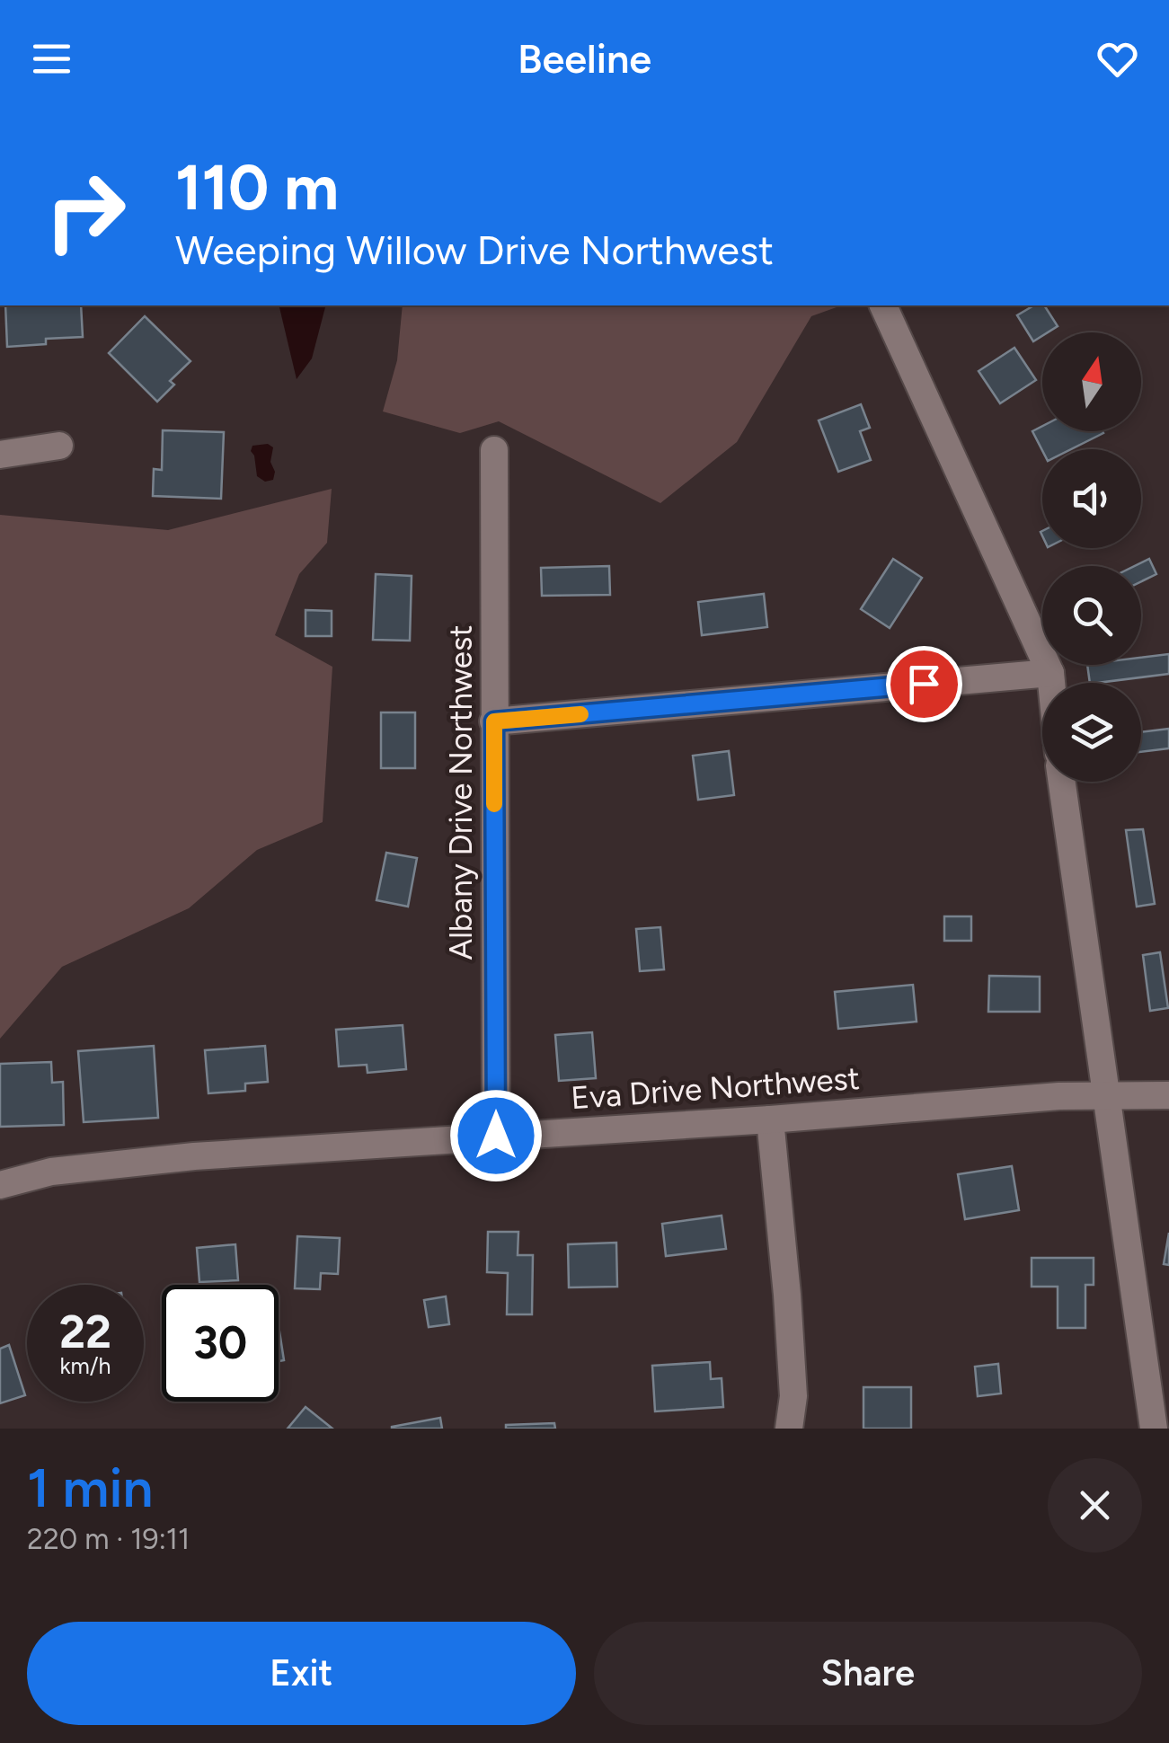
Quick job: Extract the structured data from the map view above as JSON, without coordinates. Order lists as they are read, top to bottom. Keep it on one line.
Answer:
{"streets":{"street":["Albany Drive Northwest","Eva Drive Northwest"]},"crossings":[["Albany Drive Northwest","Eva Drive Northwest"]],"north":"top","page":{"header":"Beeline","turn":["110 m","Weeping Willow Drive Northwest"],"speed":"22 km/h","limit":"30","heading":["1 min","220 m · 19:11"],"buttons":["Exit","Share"]}}
